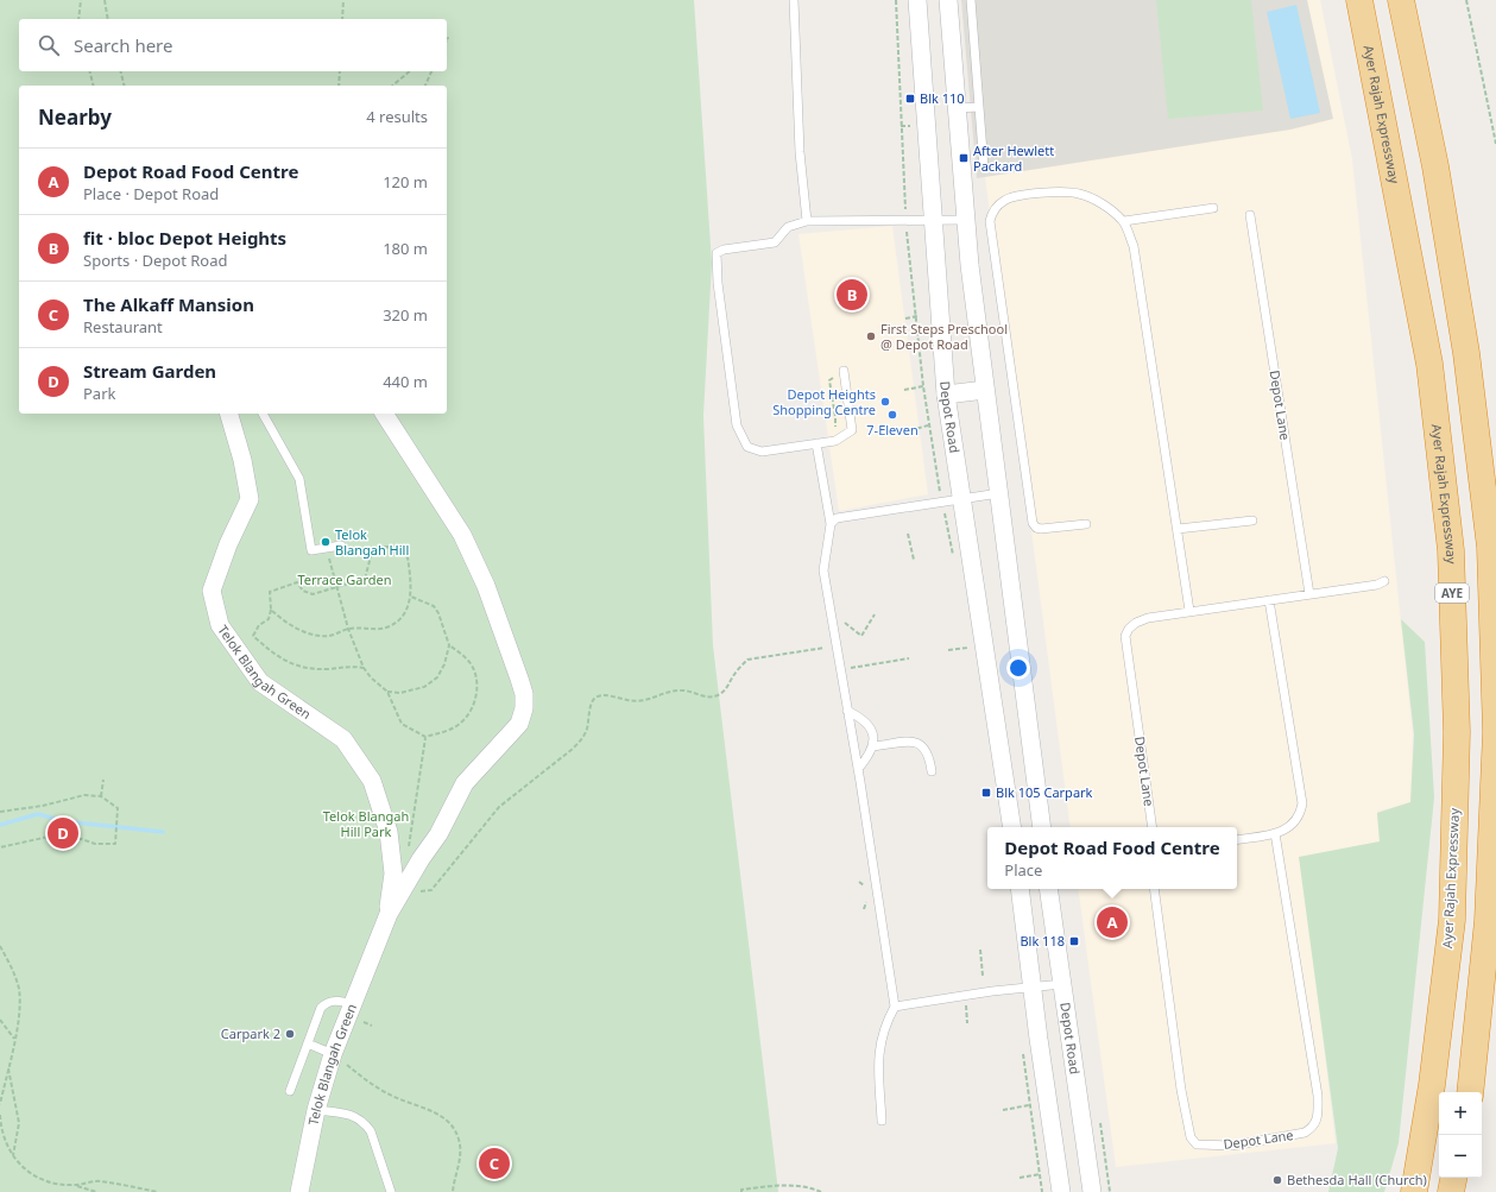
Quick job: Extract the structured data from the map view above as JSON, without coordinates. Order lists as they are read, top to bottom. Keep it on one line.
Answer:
{"streets":{"highway":["Ayer Rajah Expressway","AYE"],"street":["Depot Road","Telok Blangah Green"],"lane":["Depot Lane"]},"parks":["Terrace Garden","Telok Blangah Hill Park"],"places":{"transit":["Blk 110","After Hewlett Packard","Blk 105 Carpark","Blk 118"],"other":["First Steps Preschool @ Depot Road","Depot Heights Shopping Centre","7-Eleven","Telok Blangah Hill","Carpark 2","Bethesda Hall (Church)"]},"page":{"search":"Search here","heading":["Nearby","4 results"],"list":[{"mark":"A","name":"Depot Road Food Centre","note":"Place · Depot Road","value":"120 m"},{"mark":"B","name":"fit · bloc Depot Heights","note":"Sports · Depot Road","value":"180 m"},{"mark":"C","name":"The Alkaff Mansion","note":"Restaurant","value":"320 m"},{"mark":"D","name":"Stream Garden","note":"Park","value":"440 m"}],"pins":["B","D","A","C"],"popup":["Depot Road Food Centre","Place"],"map_buttons":["+","−"]}}
